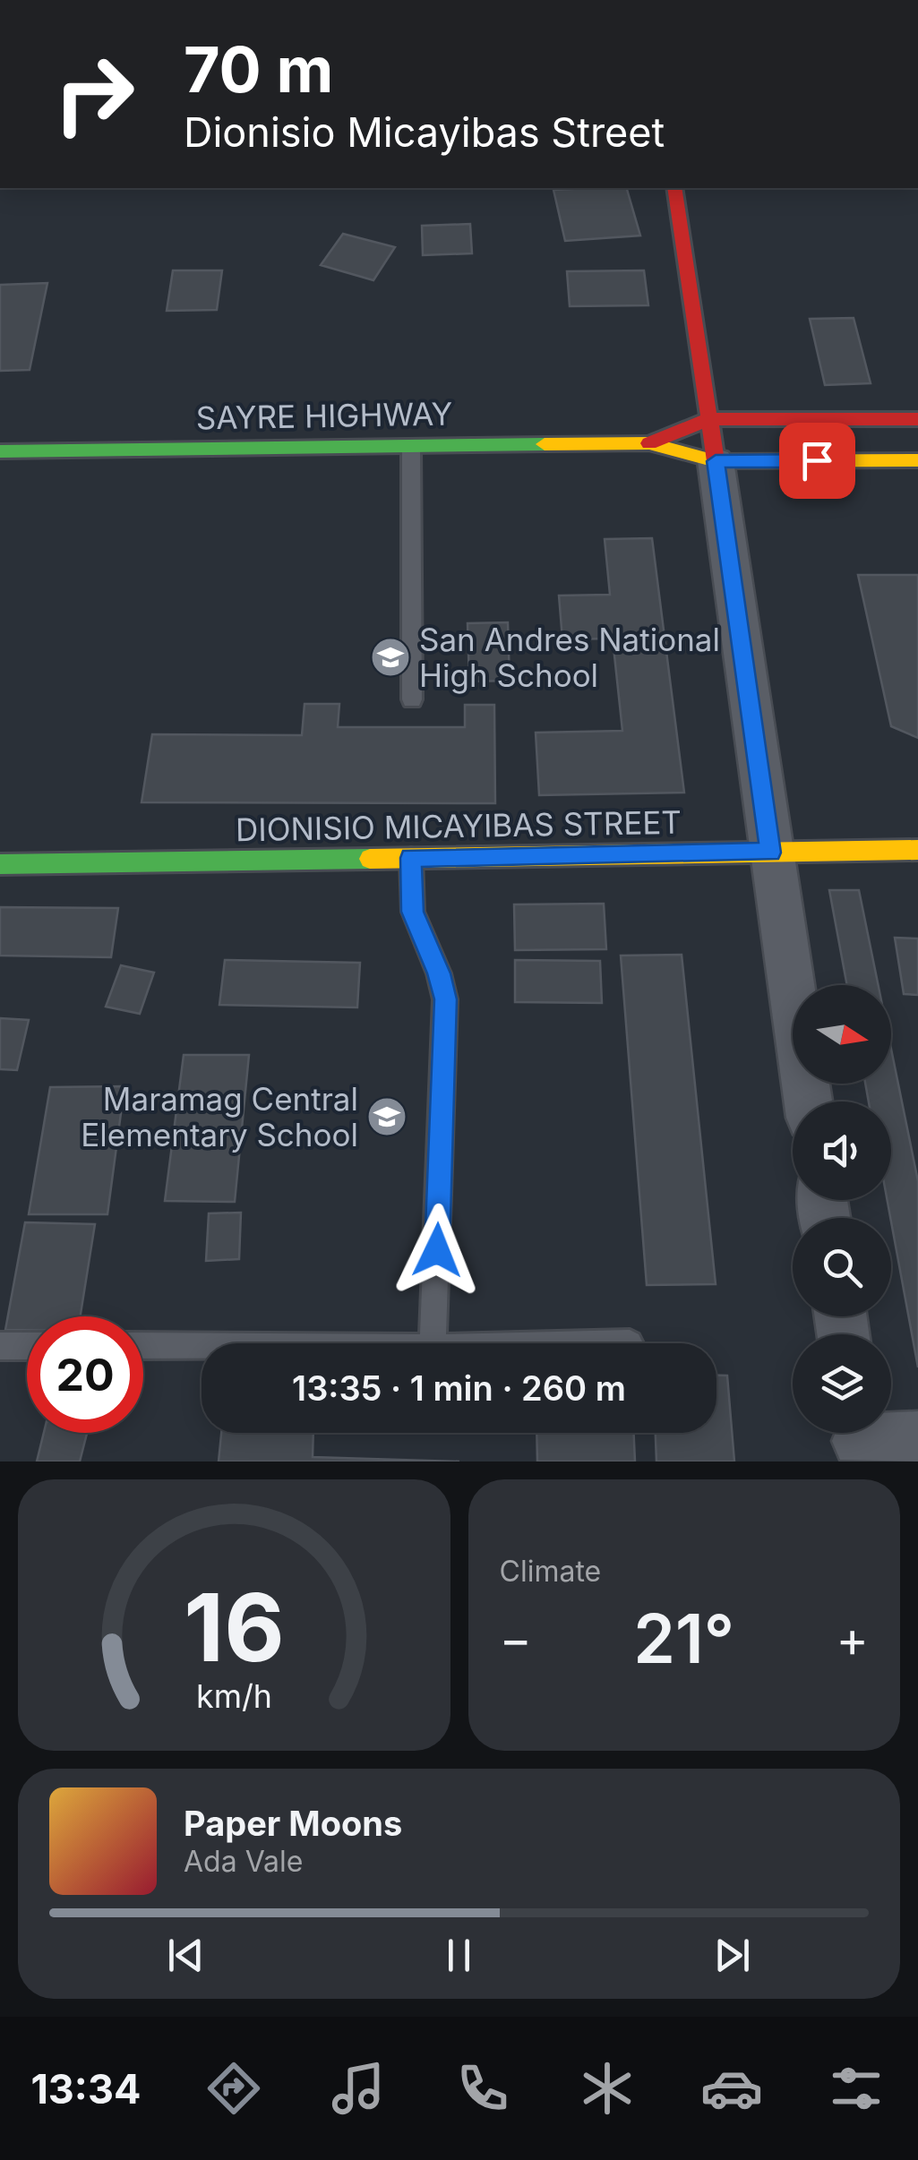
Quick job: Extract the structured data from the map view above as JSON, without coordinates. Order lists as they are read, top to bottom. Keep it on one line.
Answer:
{"streets":{"main road":["SAYRE HIGHWAY","DIONISIO MICAYIBAS STREET"]},"places":{"school or university":["San Andres National High School","Maramag Central Elementary School"]},"north":"right","page":{"turn":["70 m","Dionisio Micayibas Street"],"limit":"20","trip":"13:35 · 1 min · 260 m","tile":"Climate","heat":["−","21°","+"],"song":["Paper Moons","Ada Vale"],"tabs":"13:34","gauge":["16","km/h"]}}
